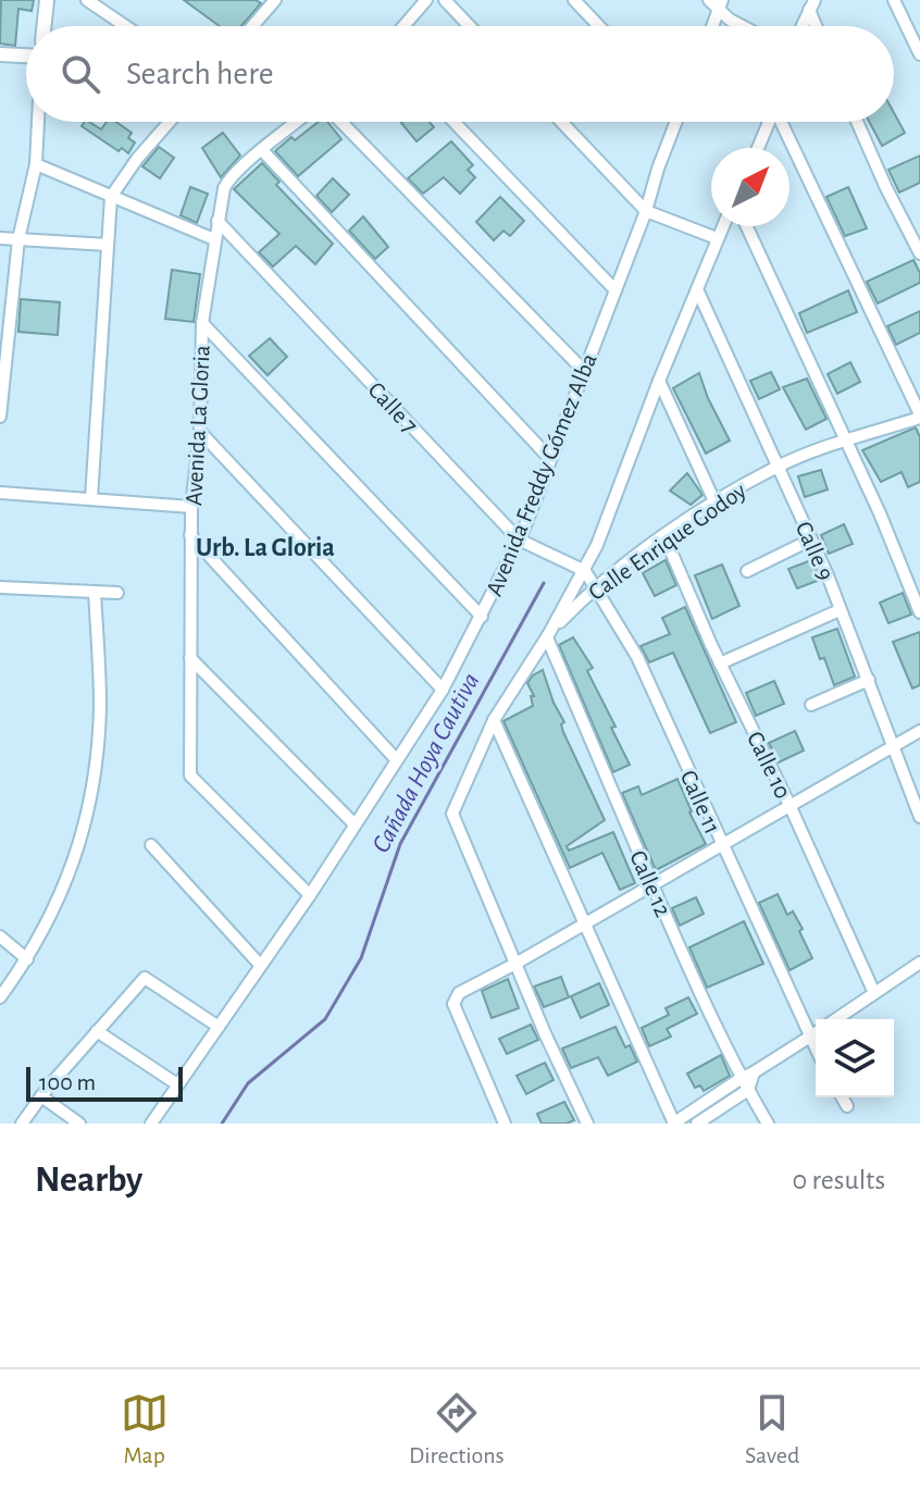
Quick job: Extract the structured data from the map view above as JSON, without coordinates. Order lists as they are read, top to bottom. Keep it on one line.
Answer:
{"streets":{"street":["Calle 7","Avenida La Gloria","Avenida Freddy Gómez Alba","Calle Enrique Godoy","Calle 9","Calle 10","Calle 11","Calle 12"]},"crossings":[["Calle 7","Avenida La Gloria"],["Calle 7","Avenida Freddy Gómez Alba"],["Calle 7","Calle 11"],["Avenida La Gloria","Avenida Freddy Gómez Alba"],["Calle Enrique Godoy","Calle 9"],["Calle Enrique Godoy","Calle 10"],["Calle Enrique Godoy","Calle 11"],["Calle Enrique Godoy","Calle 12"]],"districts":["Urb. La Gloria"],"water":["Cañada Hoya Cautiva"],"scale_bar":"100 m","north":"top right","page":{"search":"Search here","scale":"100 m","heading":["Nearby","0 results"],"nav":["Map","Directions","Saved"]}}
